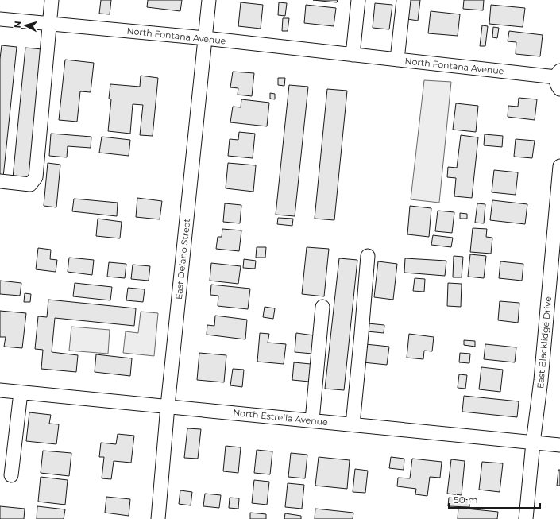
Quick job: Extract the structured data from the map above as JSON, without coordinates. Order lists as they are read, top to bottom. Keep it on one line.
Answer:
{"streets":{"street":["North Fontana Avenue","East Delano Street","East Blacklidge Drive","North Estrella Avenue"]},"crossings":[["North Fontana Avenue","East Delano Street"],["East Delano Street","North Estrella Avenue"],["East Blacklidge Drive","North Estrella Avenue"]],"scale_bar":"50 m","north":"left"}
